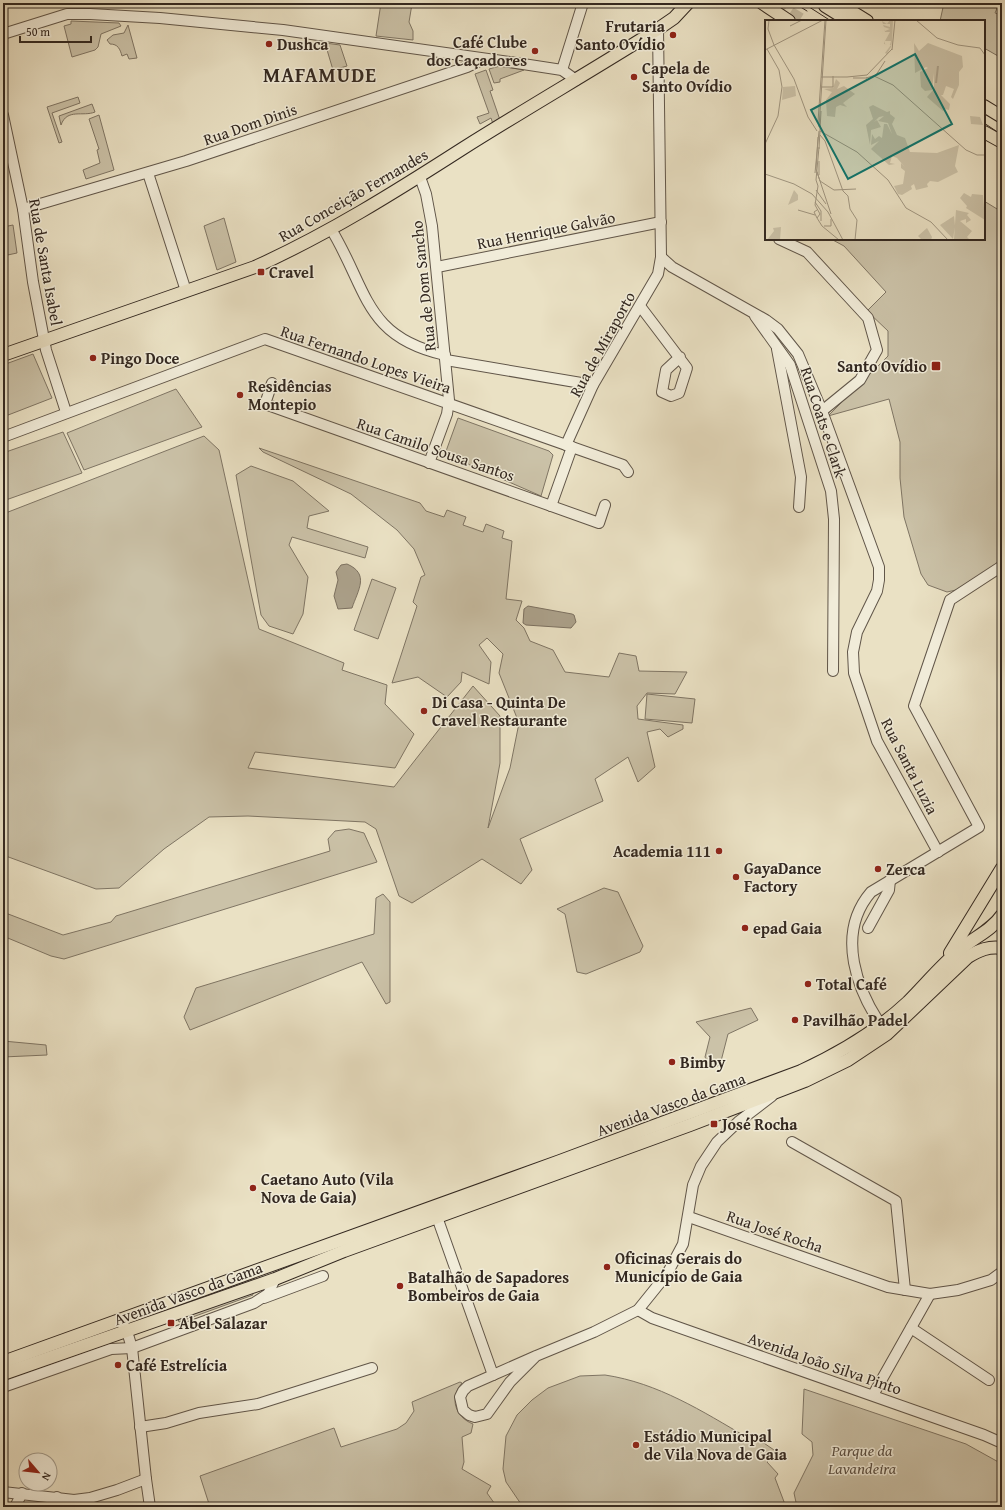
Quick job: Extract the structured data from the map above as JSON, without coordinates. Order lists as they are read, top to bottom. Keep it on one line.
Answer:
{"streets":{"main road":["Rua Conceição Fernandes","Avenida Vasco da Gama"],"street":["Rua Dom Dinis","Rua Henrique Galvão","Rua de Santa Isabel","Rua de Dom Sancho","Rua de Miraporto","Rua Fernando Lopes Vieira","Rua Coats e Clark","Rua Camilo Sousa Santos","Rua Santa Luzia","Rua José Rocha","Avenida João Silva Pinto"]},"crossings":[["Rua Dom Dinis","Rua de Santa Isabel"],["Rua Conceição Fernandes","Rua de Santa Isabel"],["Rua Conceição Fernandes","Rua de Dom Sancho"],["Rua Henrique Galvão","Rua de Dom Sancho"],["Rua de Santa Isabel","Rua Fernando Lopes Vieira"],["Rua de Dom Sancho","Rua Fernando Lopes Vieira"],["Rua de Dom Sancho","Rua Camilo Sousa Santos"],["Rua de Miraporto","Rua Fernando Lopes Vieira"],["Rua de Miraporto","Rua Coats e Clark"],["Rua de Miraporto","Rua Camilo Sousa Santos"],["Rua Coats e Clark","Rua Santa Luzia"]],"districts":["MAFAMUDE"],"parks":["Parque da Lavandeira"],"places":{"other":["Frutaria Santo Ovídio","Dushca","Café Clube dos Caçadores","Capela de Santo Ovídio","Pingo Doce","Residências Montepio","Di Casa - Quinta De Cravel Restaurante","Academia 111","Zerca","GayaDance Factory","epad Gaia","Total Café","Pavilhão Padel","Bimby","Caetano Auto (Vila Nova de Gaia)","Oficinas Gerais do Município de Gaia","Batalhão de Sapadores Bombeiros de Gaia","Café Estrelícia","Estádio Municipal de Vila Nova de Gaia"],"transit":["Cravel","Santo Ovídio","José Rocha","Abel Salazar"]},"scale_bar":"50 m","north":"bottom right"}
